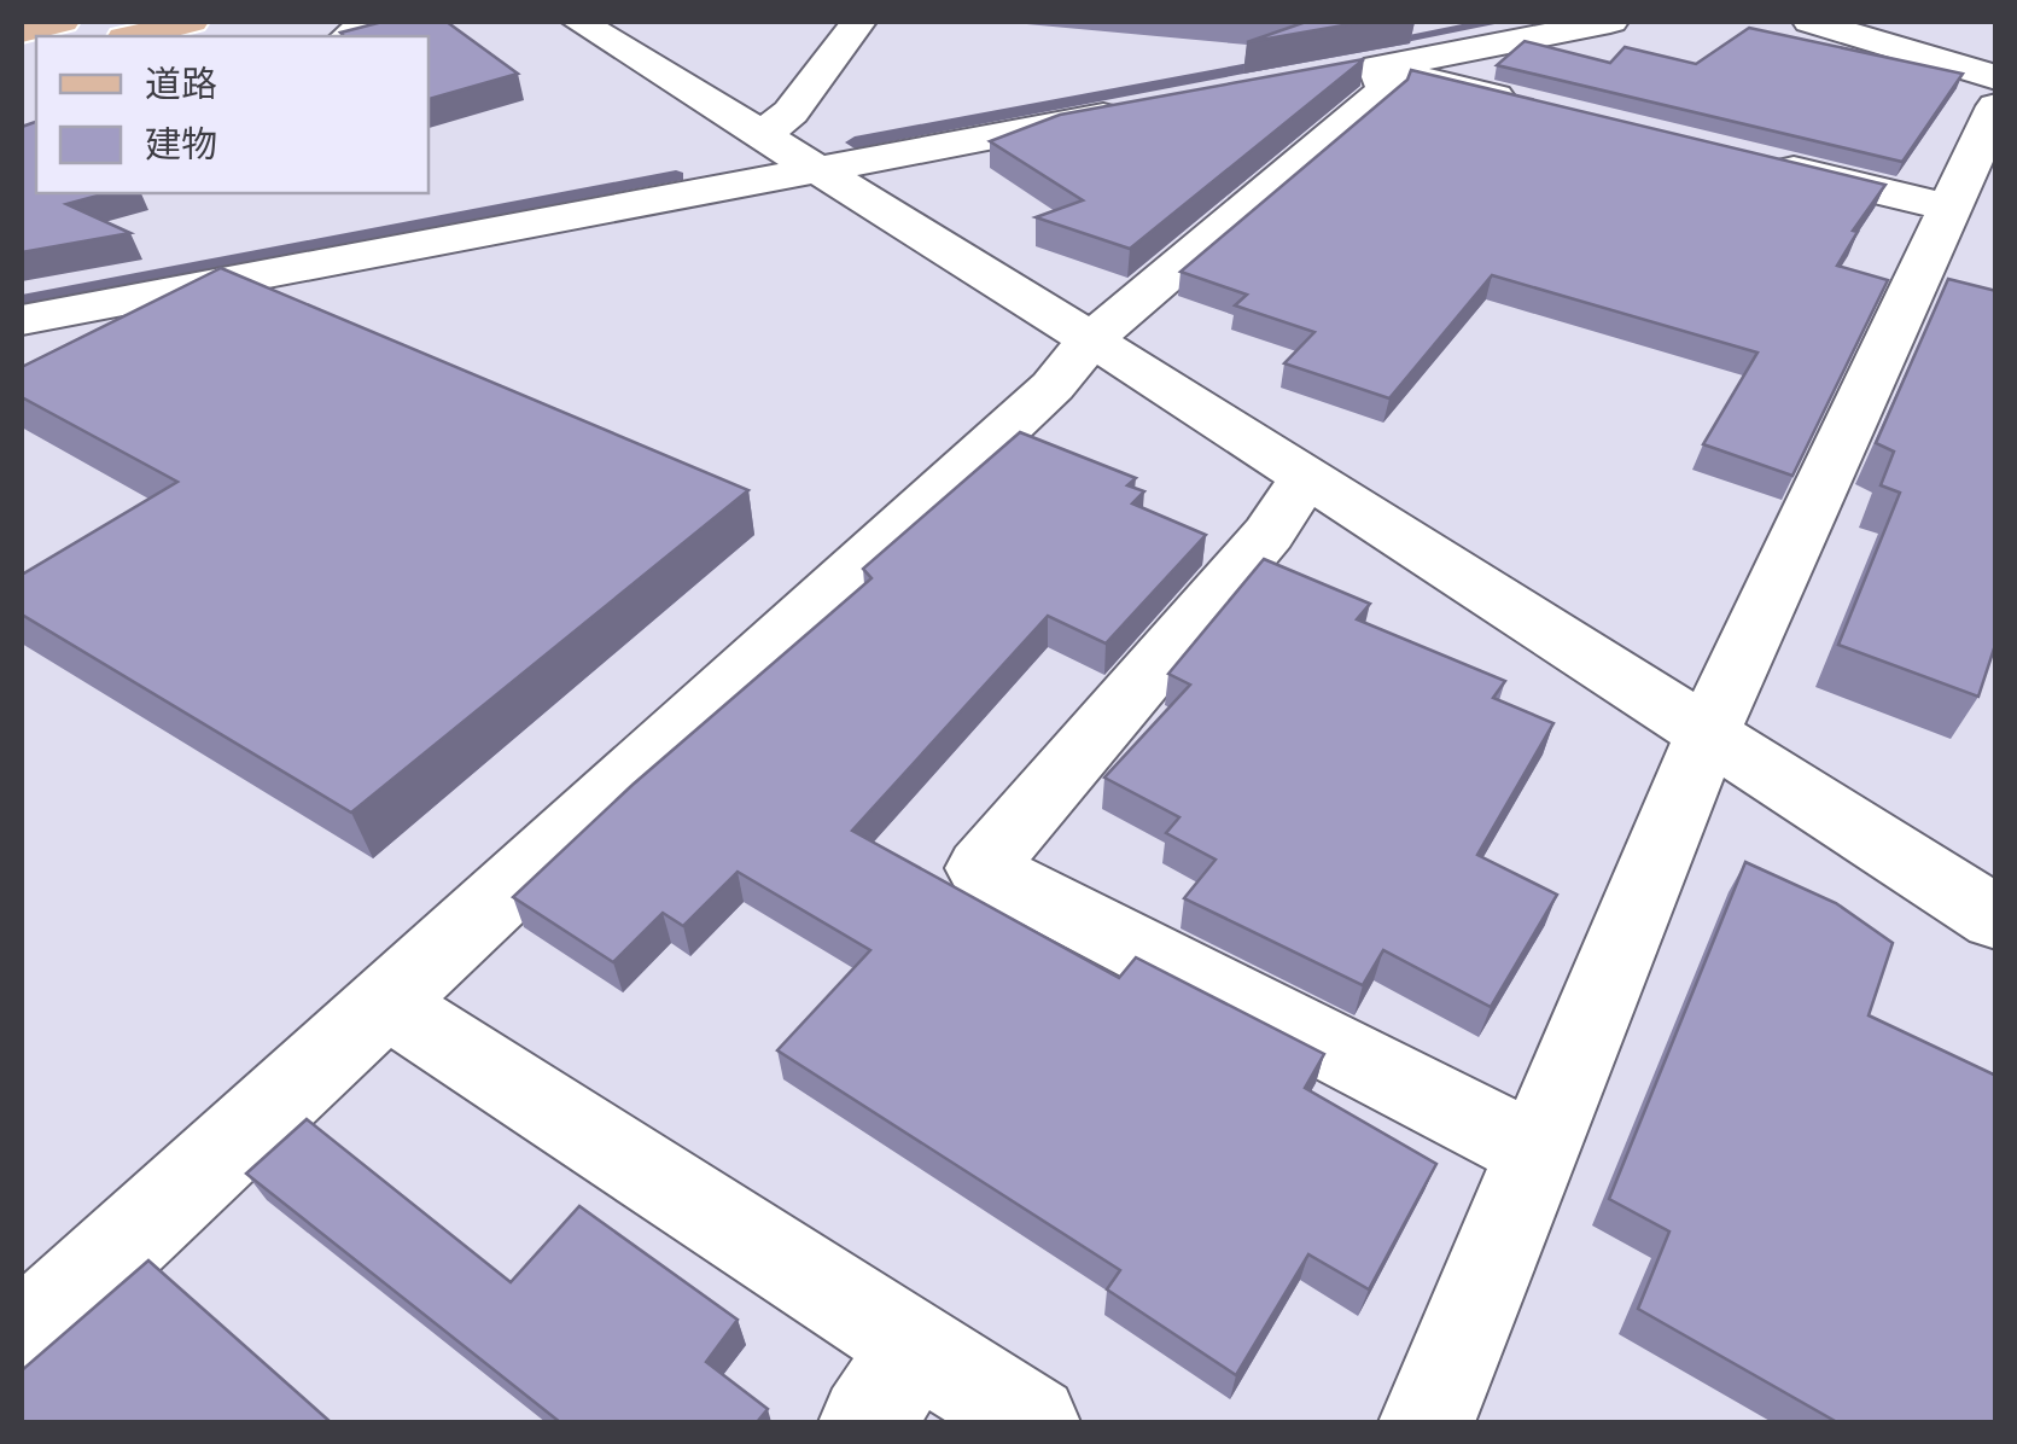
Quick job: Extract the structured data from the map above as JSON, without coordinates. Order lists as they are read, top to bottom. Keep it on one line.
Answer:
{"legend":["道路","建物"]}
